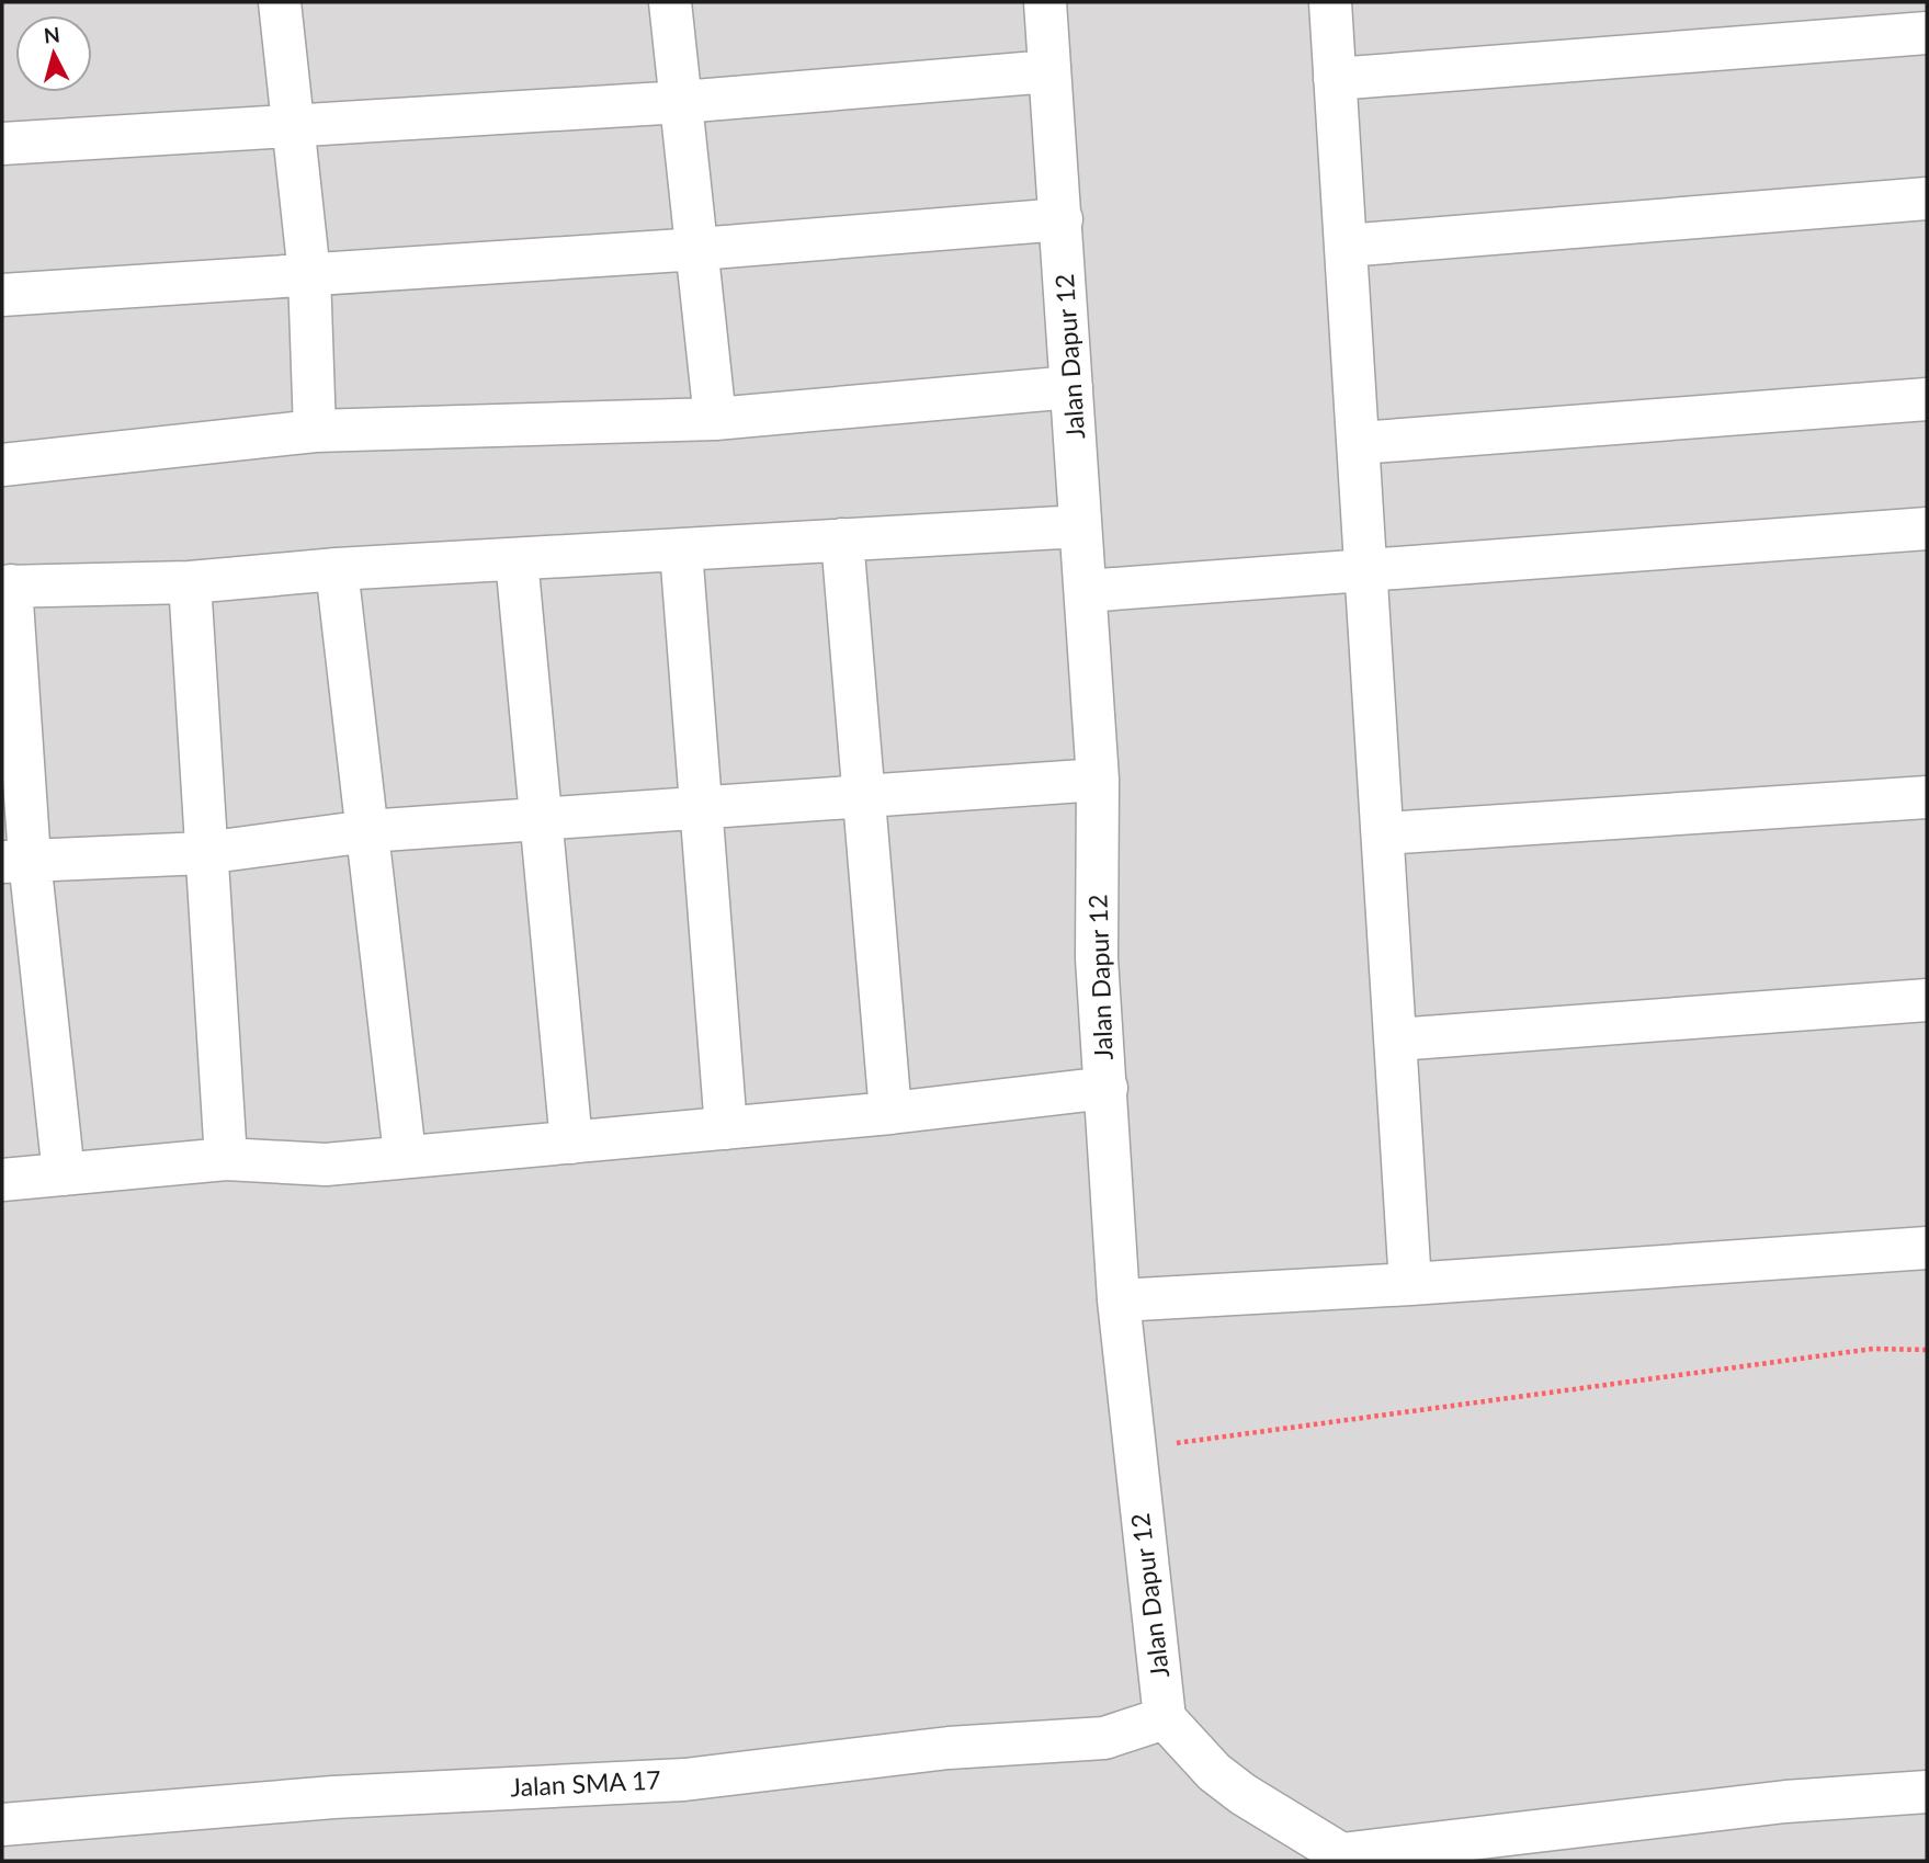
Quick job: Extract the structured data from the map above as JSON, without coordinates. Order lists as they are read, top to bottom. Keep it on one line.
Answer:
{"streets":{"street":["Jalan Dapur 12","Jalan SMA 17"]},"crossings":[["Jalan Dapur 12","Jalan SMA 17"]],"north":"top"}
